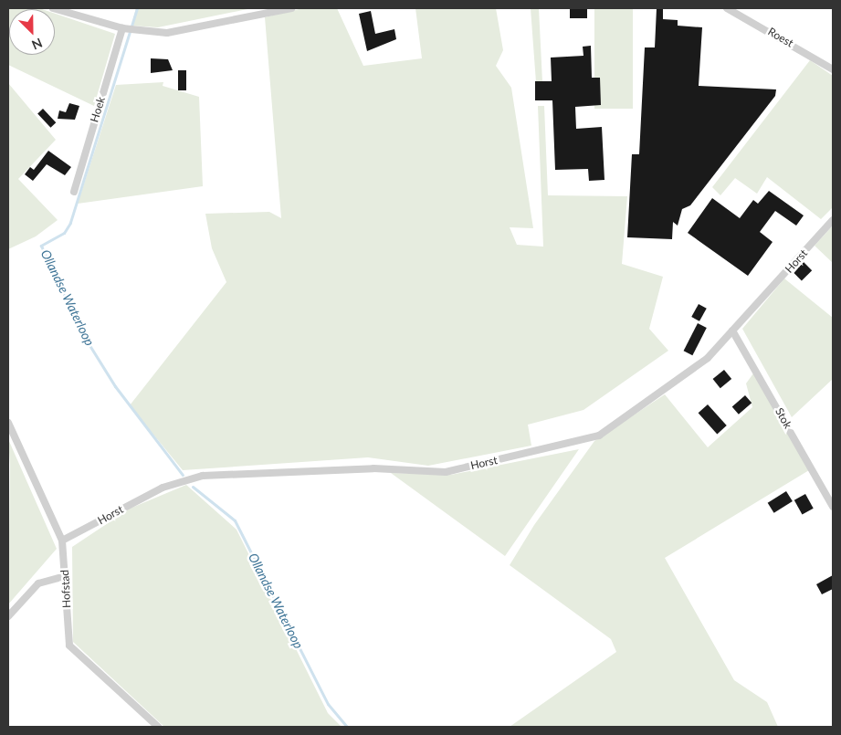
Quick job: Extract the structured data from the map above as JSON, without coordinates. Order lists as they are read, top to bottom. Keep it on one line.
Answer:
{"streets":{"street":["Roest","Hoek","Horst","Stok","Hofstad"]},"crossings":[["Horst","Stok"],["Horst","Hofstad"]],"water":["Ollandse Waterloop"],"north":"bottom right"}
